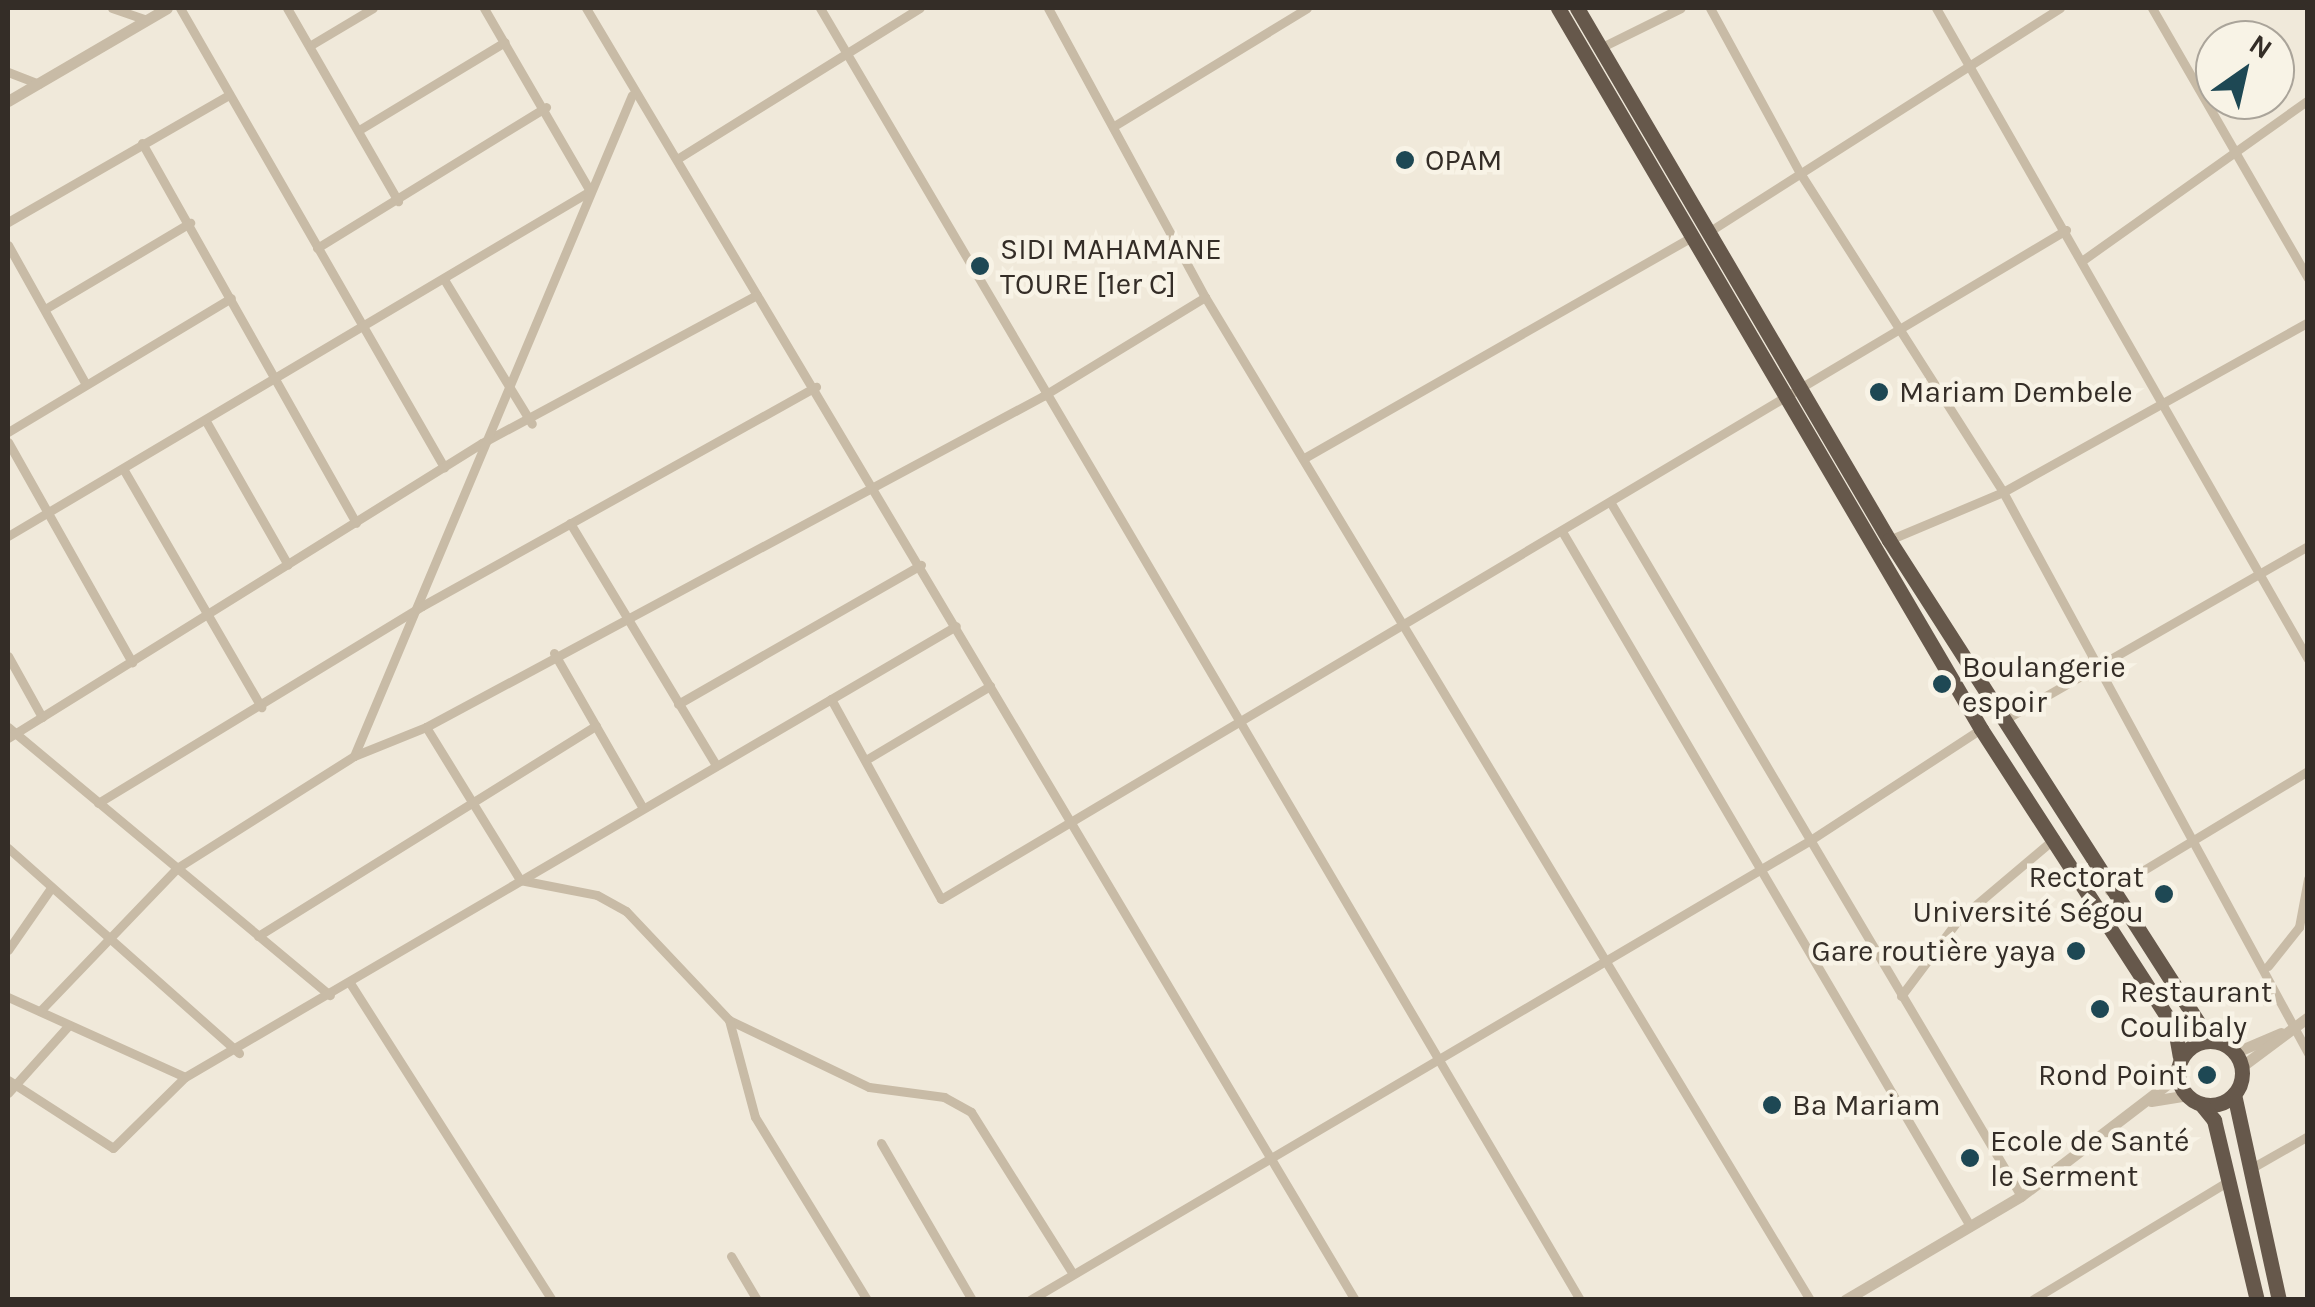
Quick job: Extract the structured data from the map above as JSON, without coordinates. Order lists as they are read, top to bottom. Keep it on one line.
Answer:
{"places":["OPAM","SIDI MAHAMANE TOURE [1er C]","Mariam Dembele","Boulangerie espoir","Rectorat Université Ségou","Gare routière yaya","Restaurant Coulibaly","Rond Point","Ba Mariam","Ecole de Santé le Serment"],"north":"top right"}
